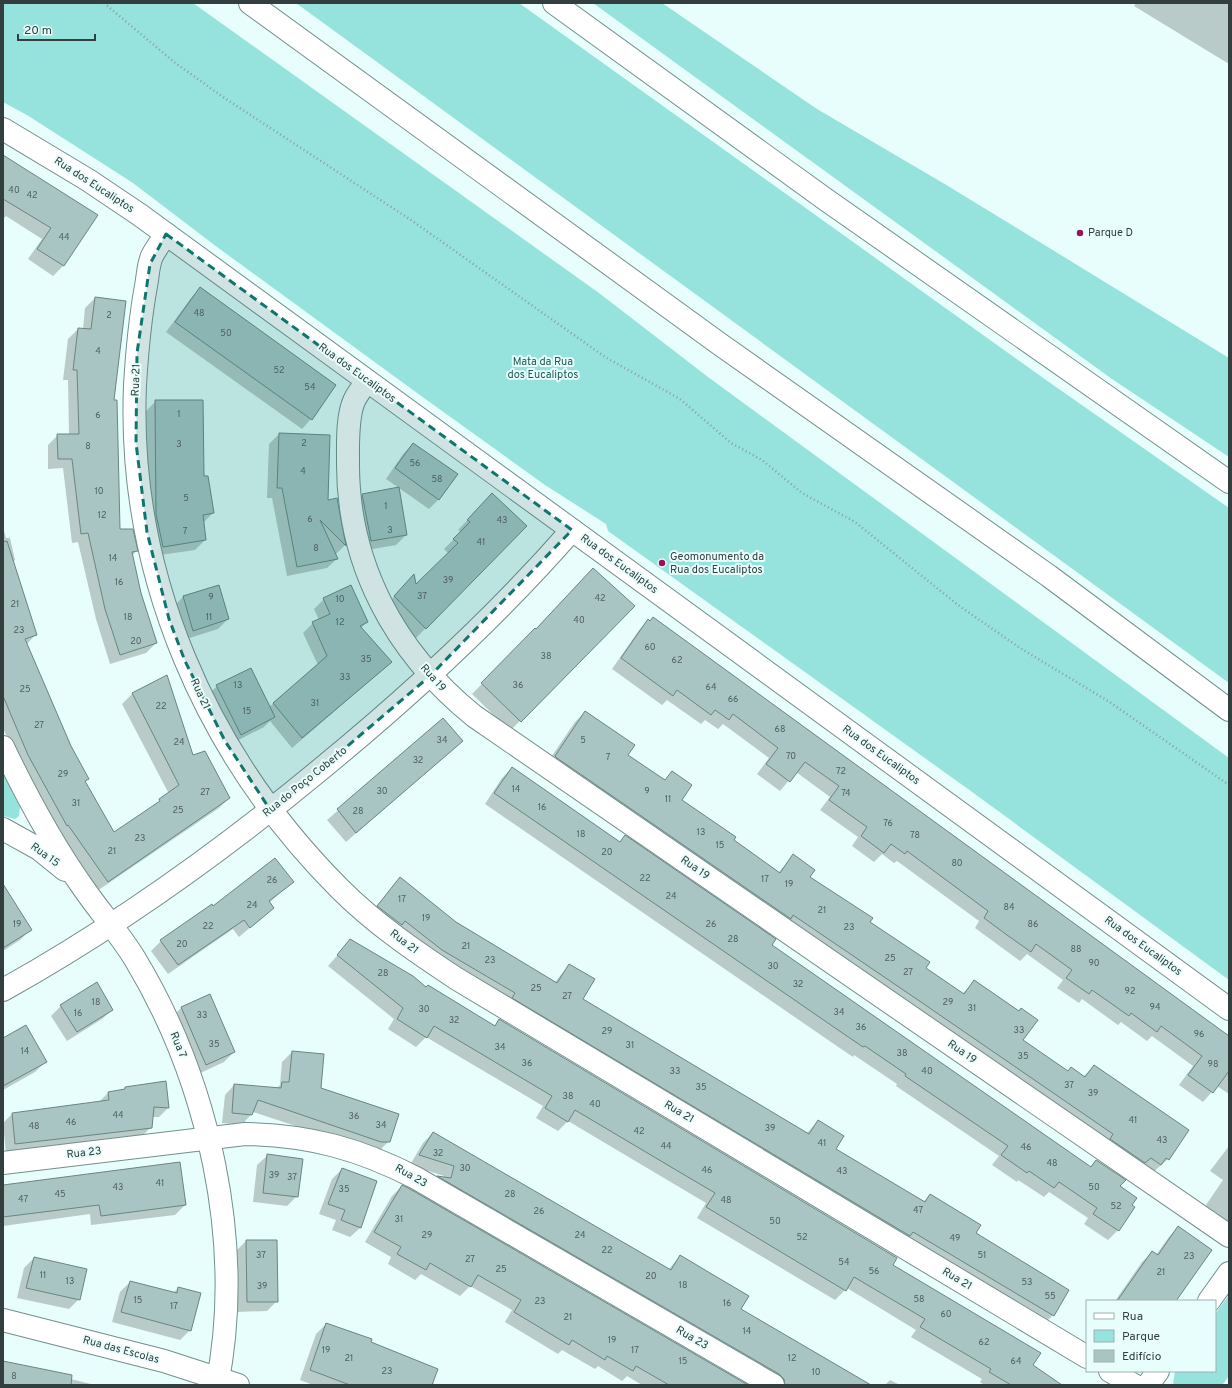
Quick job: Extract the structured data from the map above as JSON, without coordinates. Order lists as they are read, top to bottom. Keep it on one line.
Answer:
{"streets":{"main road":["Rua dos Eucaliptos","Rua 21","Rua 19","Rua do Poço Coberto","Rua 15","Rua 7","Rua 23","Rua das Escolas"]},"crossings":[["Rua dos Eucaliptos","Rua 21"],["Rua dos Eucaliptos","Rua 19"],["Rua dos Eucaliptos","Rua do Poço Coberto"],["Rua 21","Rua do Poço Coberto"],["Rua 19","Rua do Poço Coberto"],["Rua do Poço Coberto","Rua 7"],["Rua 15","Rua 7"],["Rua 7","Rua 23"],["Rua 7","Rua das Escolas"]],"parks":["Mata da Rua dos Eucaliptos"],"places":["Parque D","Geomonumento da Rua dos Eucaliptos"],"house_numbers":["40","42","44","48","2","50","4","52","54","1","6","2","3","8","56","4","58","10","5","1","12","6","43","3","7","41","8","14","39","16","37","9","42","10","21","18","11","40","12","23","20","60","38","35","62","33","13","36","64","25","66","31","22","15","27","68","34","5","24","70","7","32","72","29","14","30","9","27","74","11","31","16","25","28","76","13","18","78","23","15","21","20","80","22","17","26","19","24","17","24","84","21","19","19","26","86","22","23","28","20","21","88","25","23","90","30","27","28","32","25","92","27","18","29","94","31","30","34","16","33","32","36","33","29","96","35","31","34","14","38","35","36","98","33","40","37","35","39","38","40","44","36","41","46","34","48","39","42","43","41","44","46","32","48","30","46","43","39","37","41","43","50","35","45","28","47","48","52","47","26","31","50","29","24","52","49","22","37","51","23","27","54","25","56","21","11","20","13","53","18","39","55","58","15","23","16","17","60","21","14","19","62","19","17","21","12","15","64","23","10","8"],"legend":["Rua","Parque","Edifício"],"scale_bar":"20 m"}
